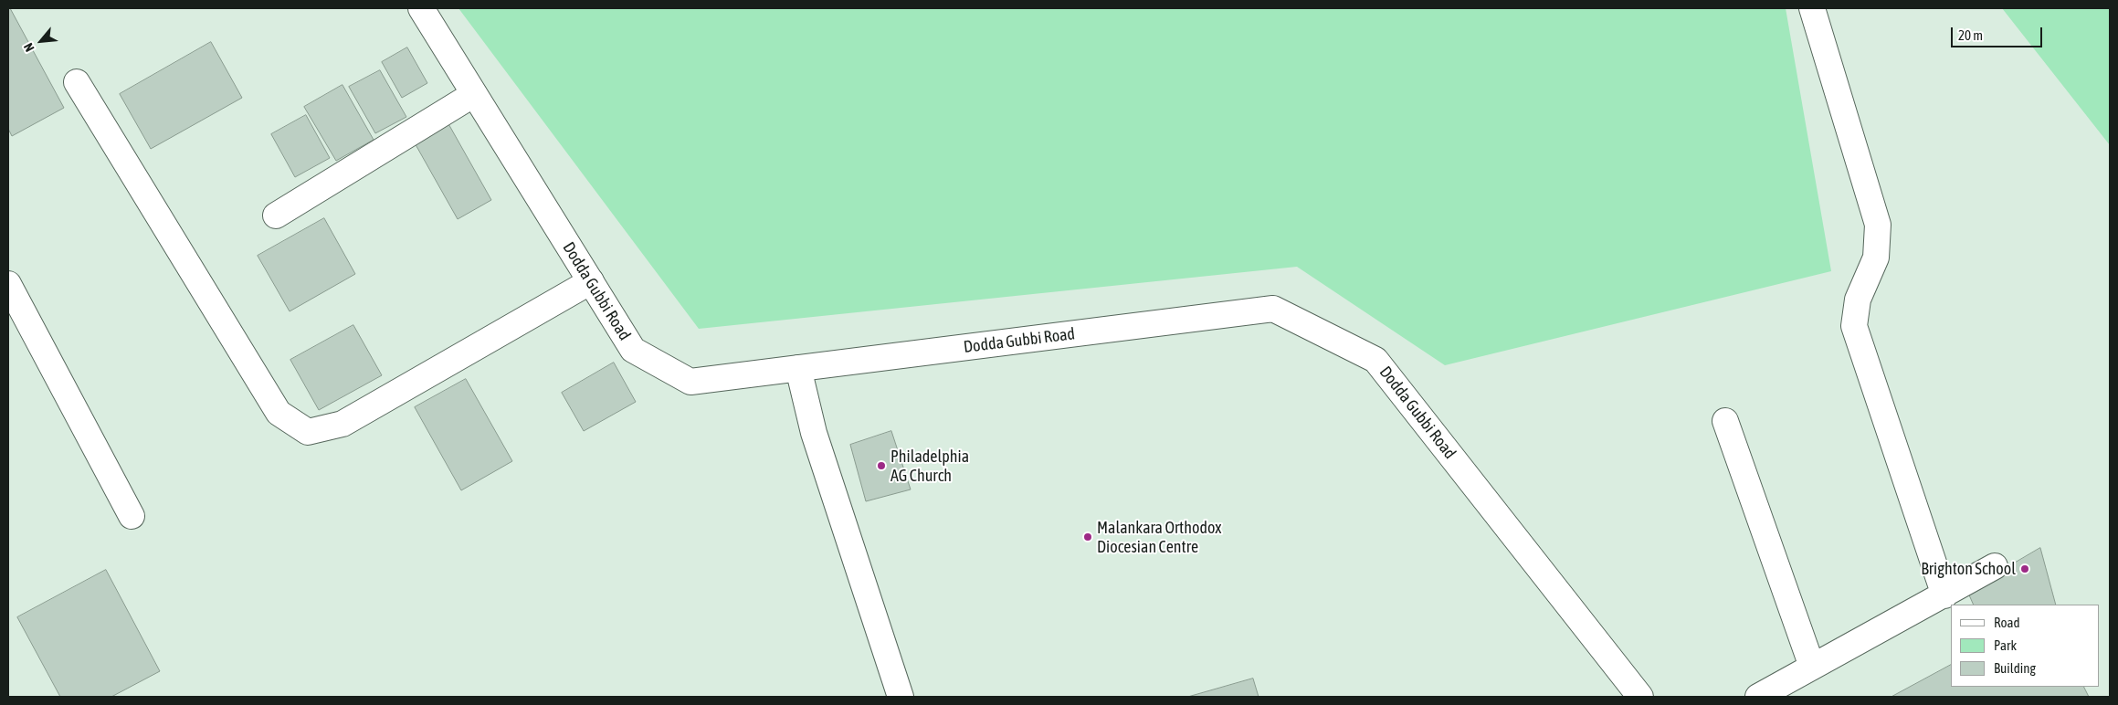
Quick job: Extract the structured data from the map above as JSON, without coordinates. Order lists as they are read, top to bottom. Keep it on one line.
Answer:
{"streets":{"street":["Dodda Gubbi Road"]},"places":["Philadelphia AG Church","Malankara Orthodox Diocesian Centre","Brighton School"],"legend":["Road","Park","Building"],"scale_bar":"20 m","north":"bottom left"}
